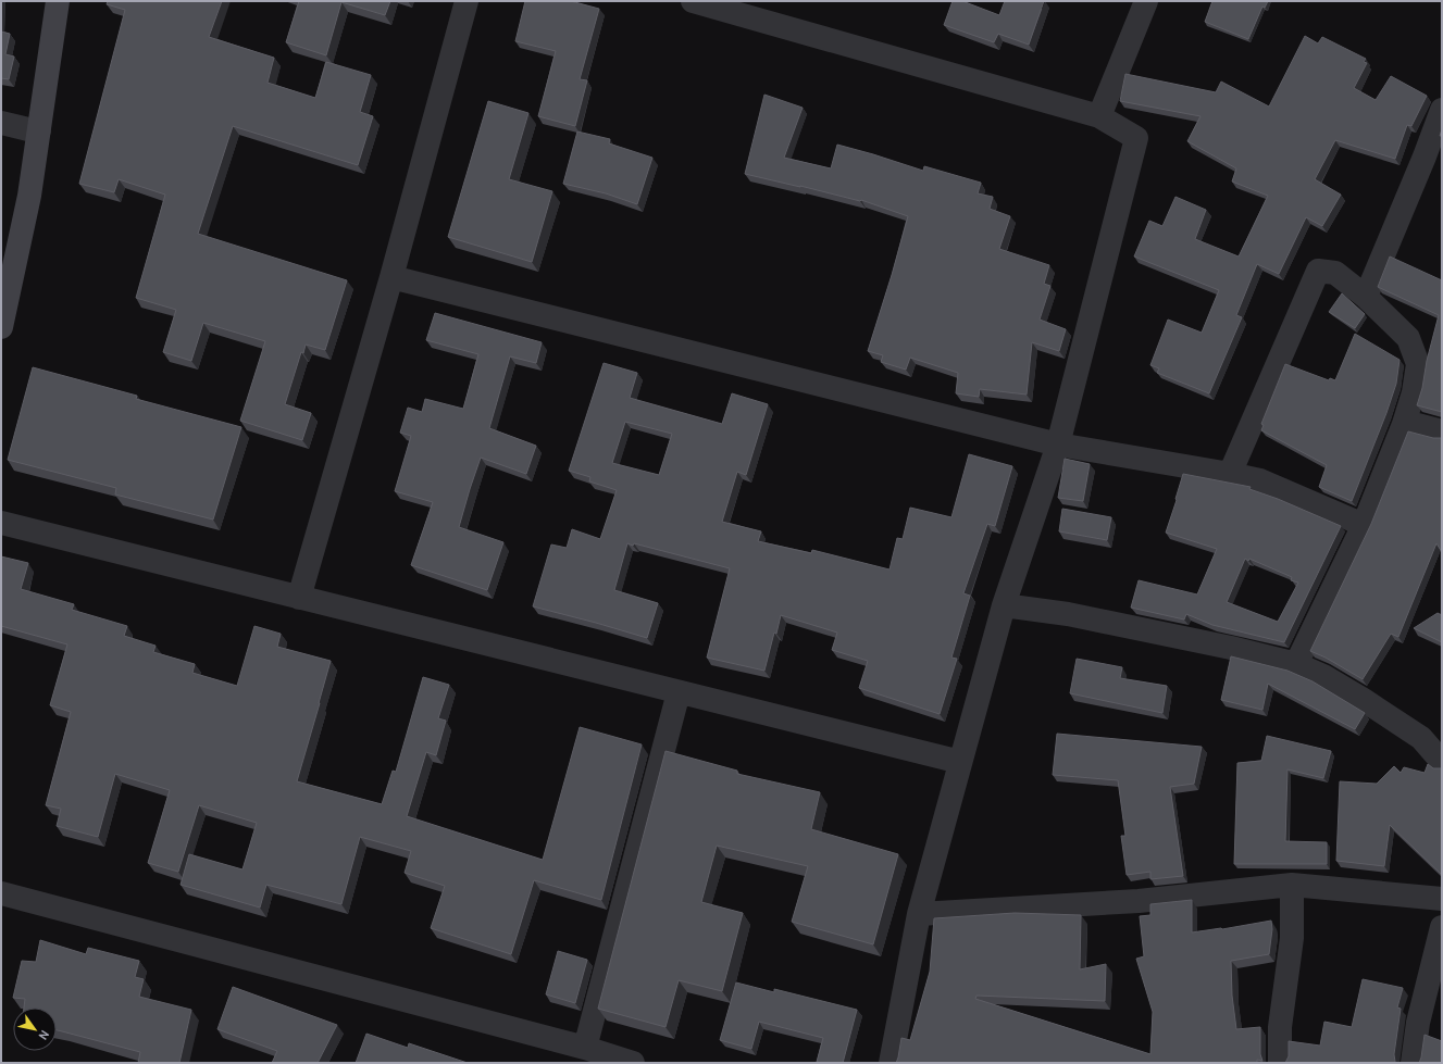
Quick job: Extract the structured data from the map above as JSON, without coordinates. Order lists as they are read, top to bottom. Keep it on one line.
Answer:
{"north":"bottom right"}
